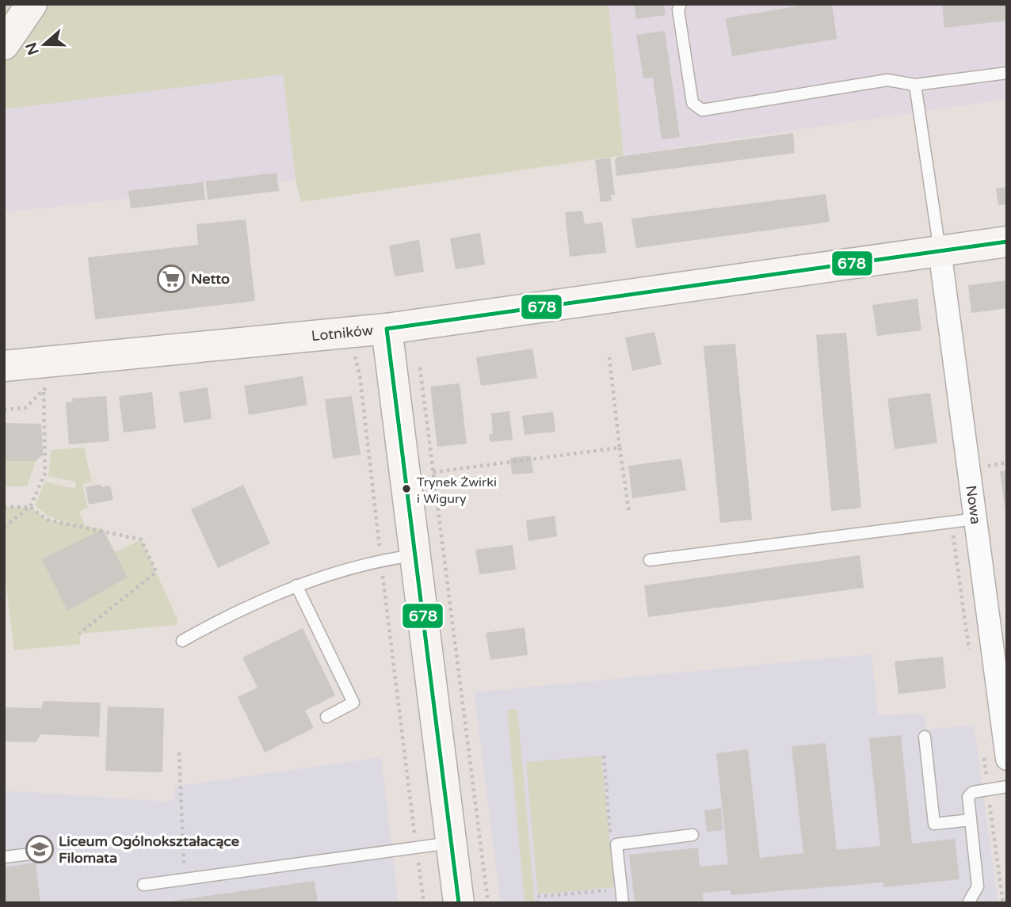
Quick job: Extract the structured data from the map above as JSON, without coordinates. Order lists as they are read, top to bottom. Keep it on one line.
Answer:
{"streets":{"street":["Lotników","Nowa"]},"crossings":[["Lotników","Nowa"]],"places":{"supermarket":["Netto"],"other":["Trynek Żwirki i Wigury"],"school or university":["Liceum Ogólnokształacące Filomata"]},"lines":["transit line 678"],"north":"left"}
